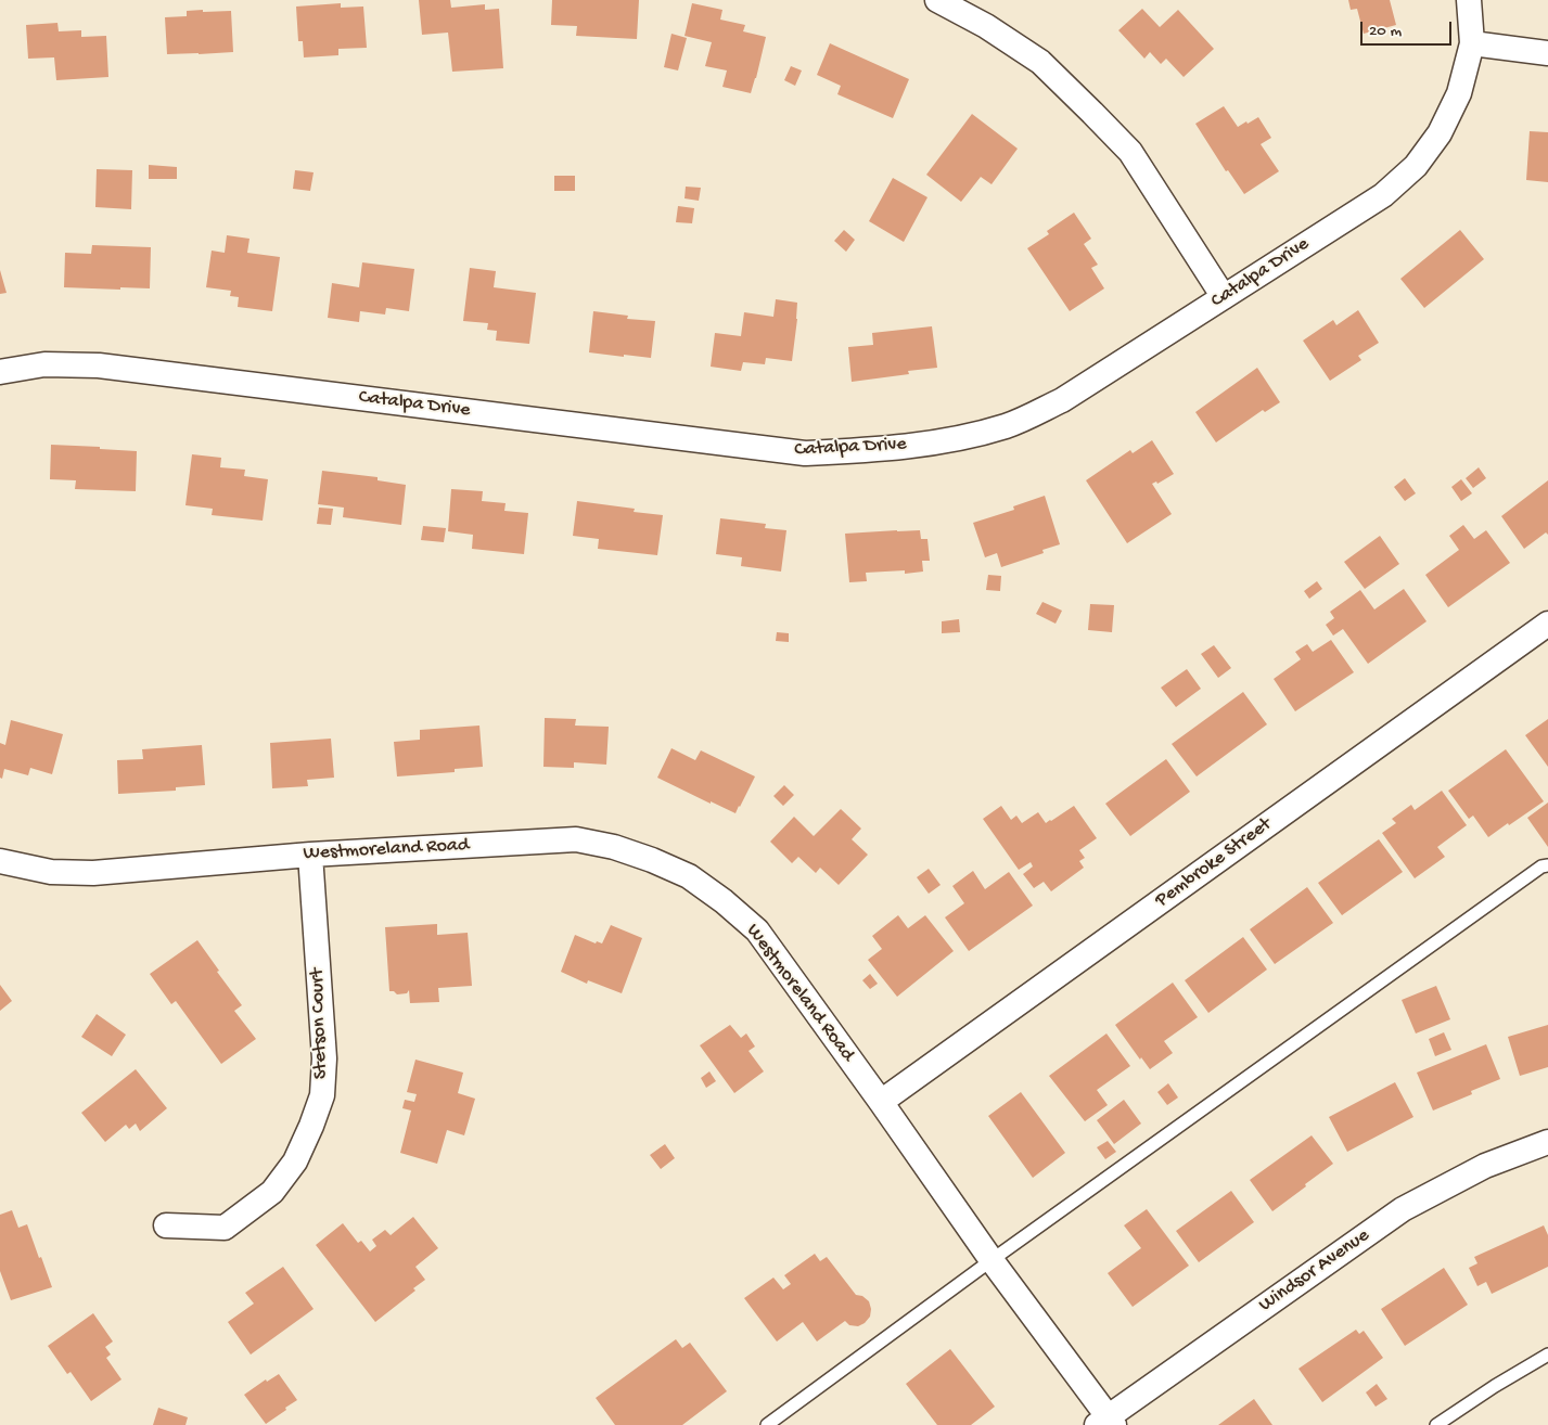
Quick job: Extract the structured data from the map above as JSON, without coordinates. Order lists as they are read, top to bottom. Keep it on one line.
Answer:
{"streets":{"street":["Catalpa Drive","Westmoreland Road","Pembroke Street","Stetson Court","Windsor Avenue"]},"crossings":[["Westmoreland Road","Pembroke Street"],["Westmoreland Road","Stetson Court"],["Westmoreland Road","Windsor Avenue"]],"scale_bar":"20 m"}
